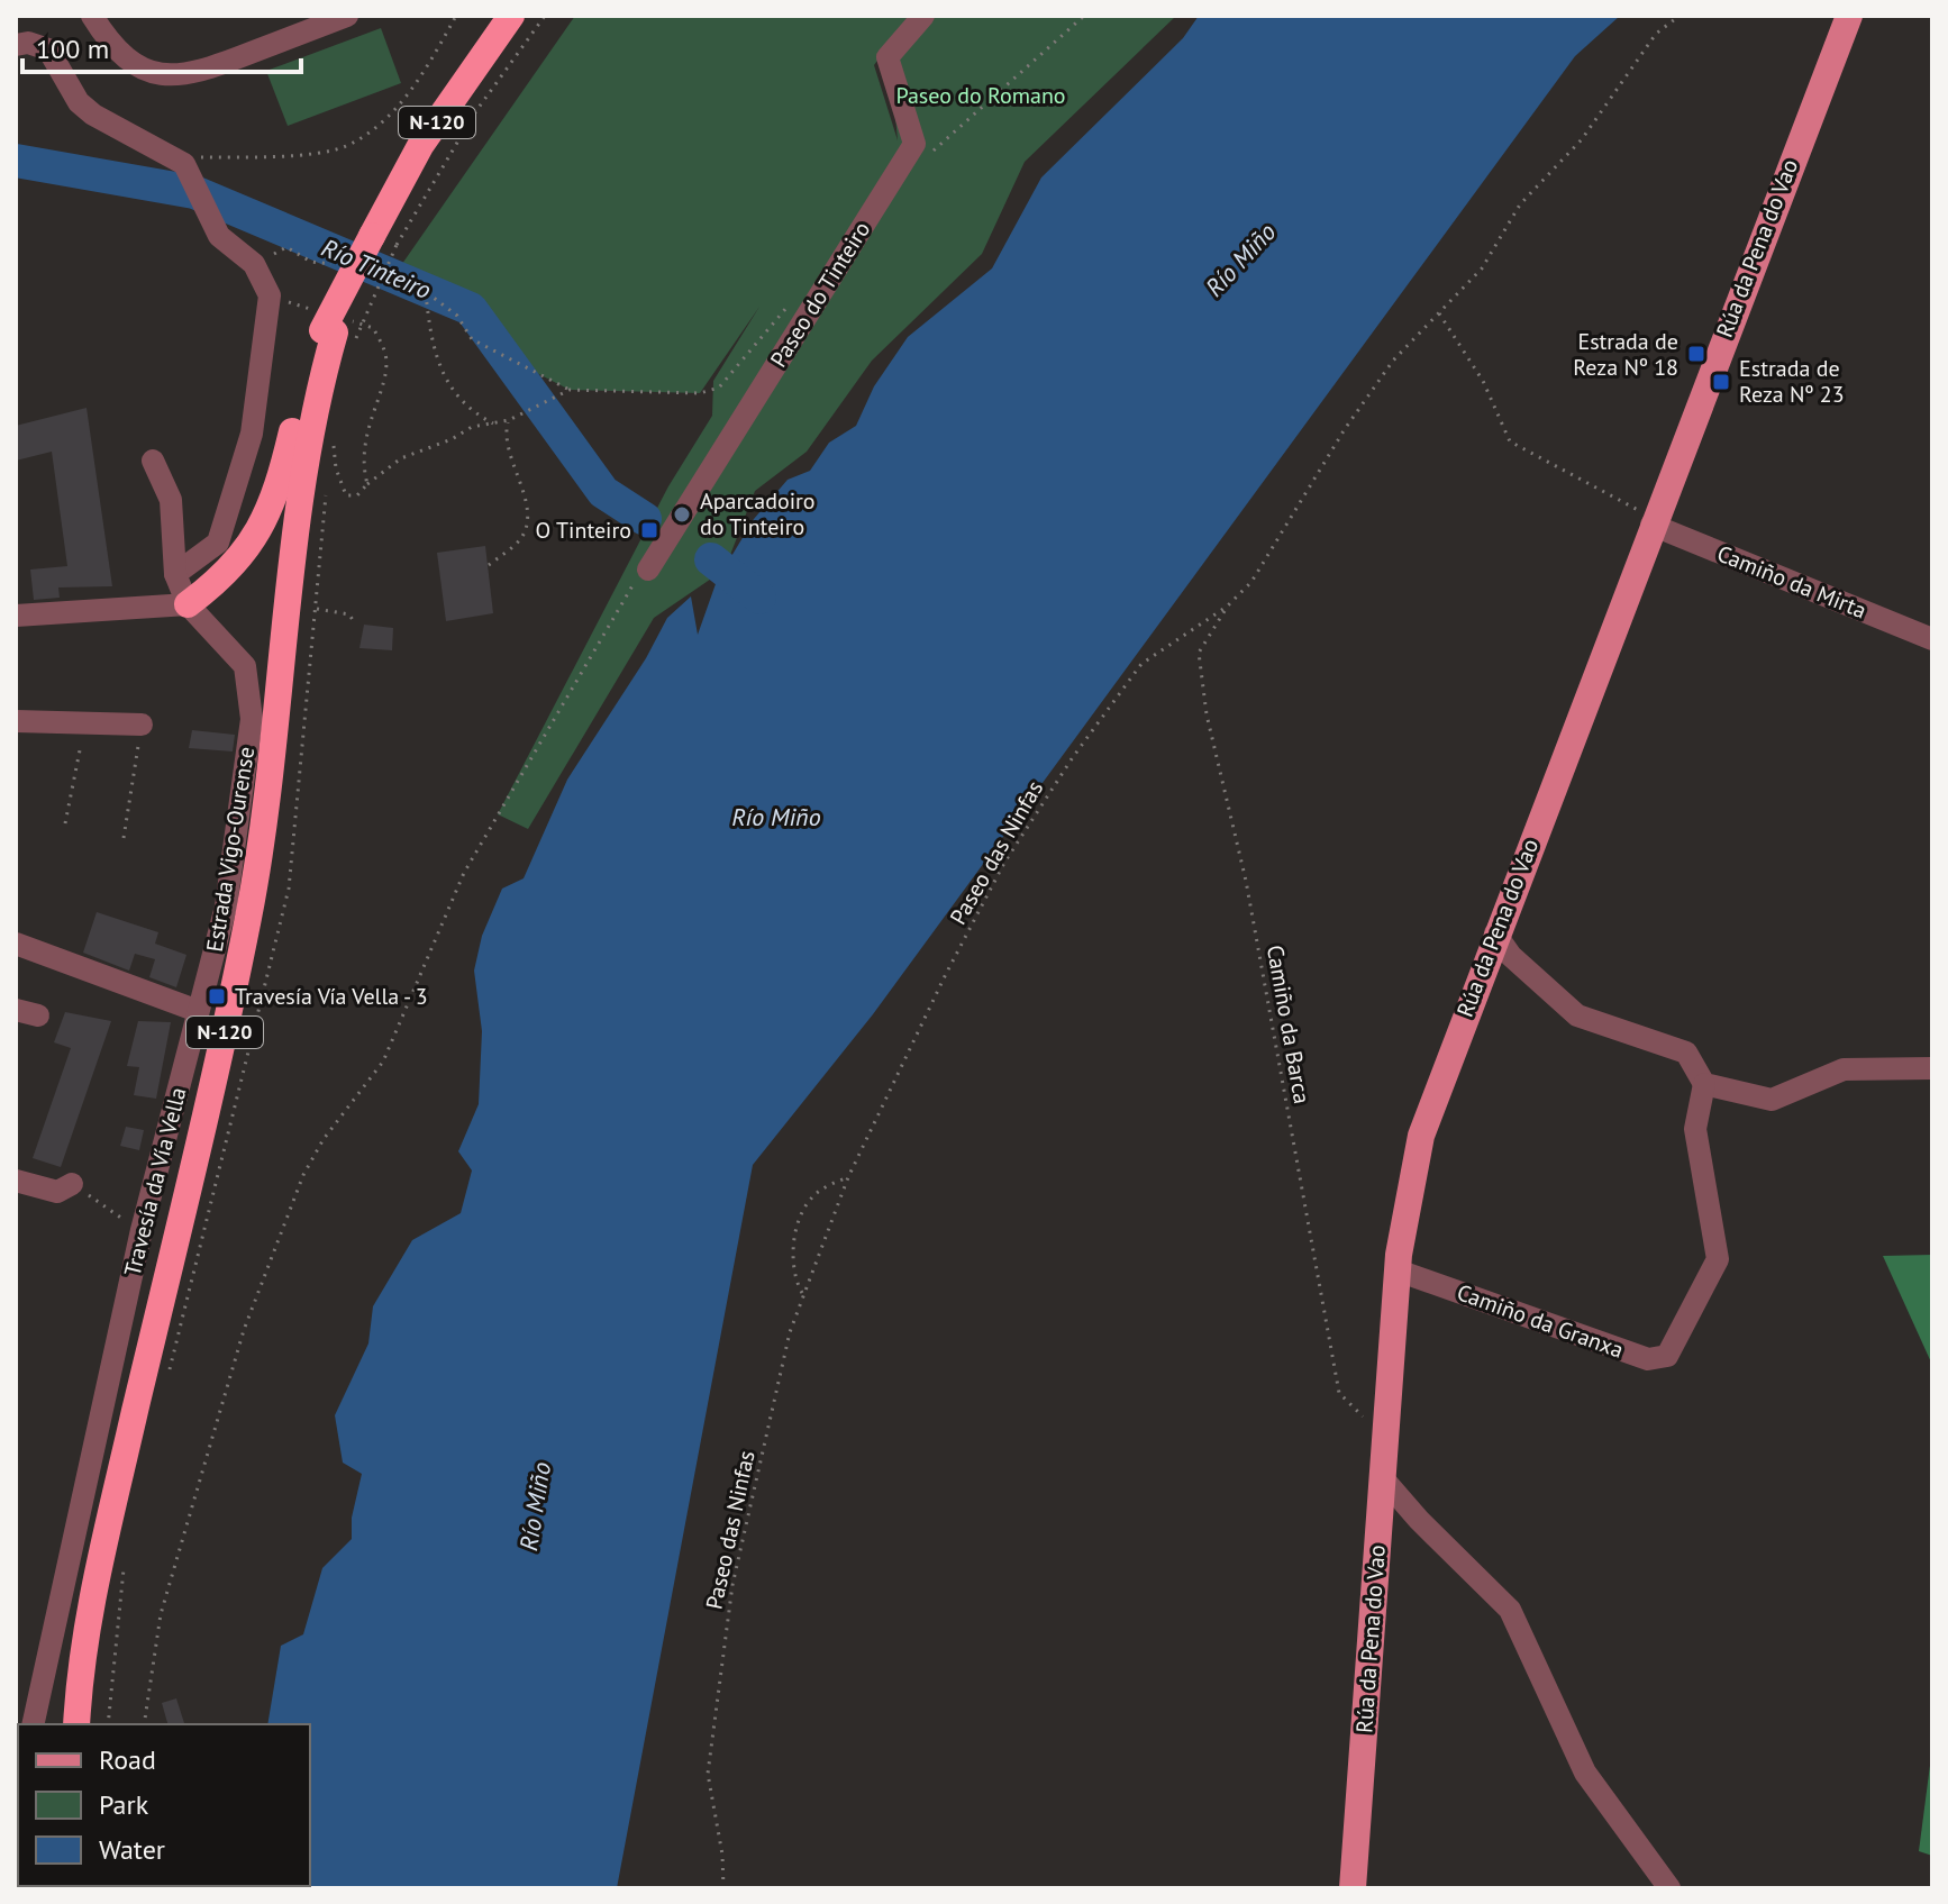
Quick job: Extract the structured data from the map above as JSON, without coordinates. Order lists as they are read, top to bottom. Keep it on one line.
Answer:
{"streets":{"highway":["N-120","Estrada Vigo-Ourense"],"main road":["Rúa da Pena do Vao"],"street":["Paseo do Tinteiro","Camiño da Mirta","Travesía da Vía Vella","Camiño da Granxa"],"path":["Paseo das Ninfas","Camiño da Barca"]},"crossings":[["Rúa da Pena do Vao","Camiño da Mirta"],["Rúa da Pena do Vao","Camiño da Barca"],["Rúa da Pena do Vao","Camiño da Granxa"],["Paseo das Ninfas","Camiño da Barca"]],"water":["Río Miño","Río Tinteiro"],"parks":["Paseo do Romano"],"places":{"transit":["Estrada de Reza Nº 18","Estrada de Reza Nº 23","O Tinteiro","Travesía Vía Vella - 3"],"other":["Aparcadoiro do Tinteiro"]},"legend":["Road","Park","Water"],"scale_bar":"100 m"}
